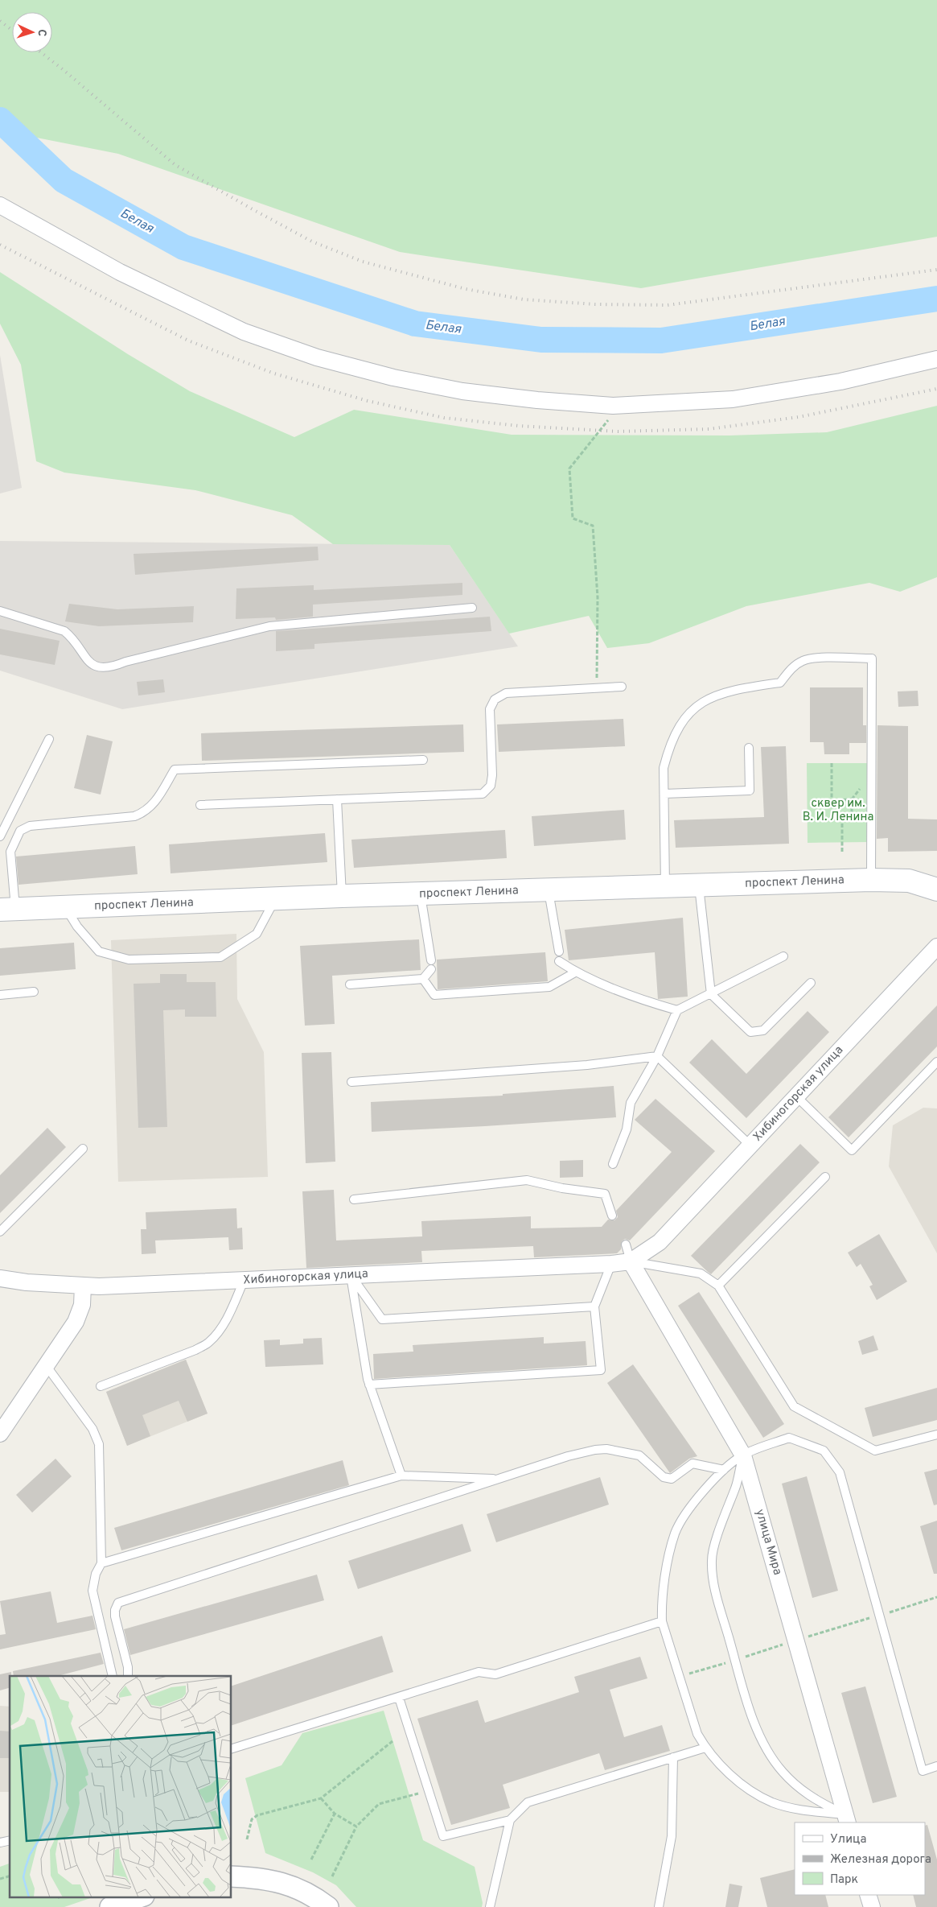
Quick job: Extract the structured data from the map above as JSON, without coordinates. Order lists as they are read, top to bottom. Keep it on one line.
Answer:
{"streets":{"main road":["проспект Ленина"],"street":["Хибиногорская улица","улица Мира"]},"crossings":[["Хибиногорская улица","улица Мира"]],"water":["Белая"],"parks":["сквер им. В. И. Ленина"],"legend":["Улица","Железная дорога","Парк"],"north":"right"}
